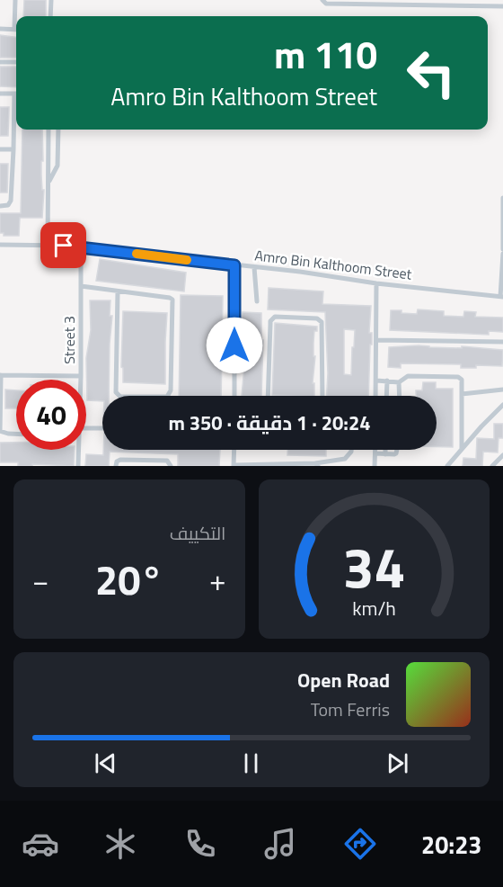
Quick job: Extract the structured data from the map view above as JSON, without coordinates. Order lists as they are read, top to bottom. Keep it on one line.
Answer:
{"streets":{"street":["Amro Bin Kalthoom Street","Street 3"]},"crossings":[["Amro Bin Kalthoom Street","Street 3"]],"page":{"turn":["110 m","Amro Bin Kalthoom Street"],"limit":"40","trip":"20:24 · 1 دقيقة · 350 m","tile":"التكييف","heat":["−","20°","+"],"song":["Open Road","Tom Ferris"],"tabs":"20:23","gauge":["34","km/h"]}}
